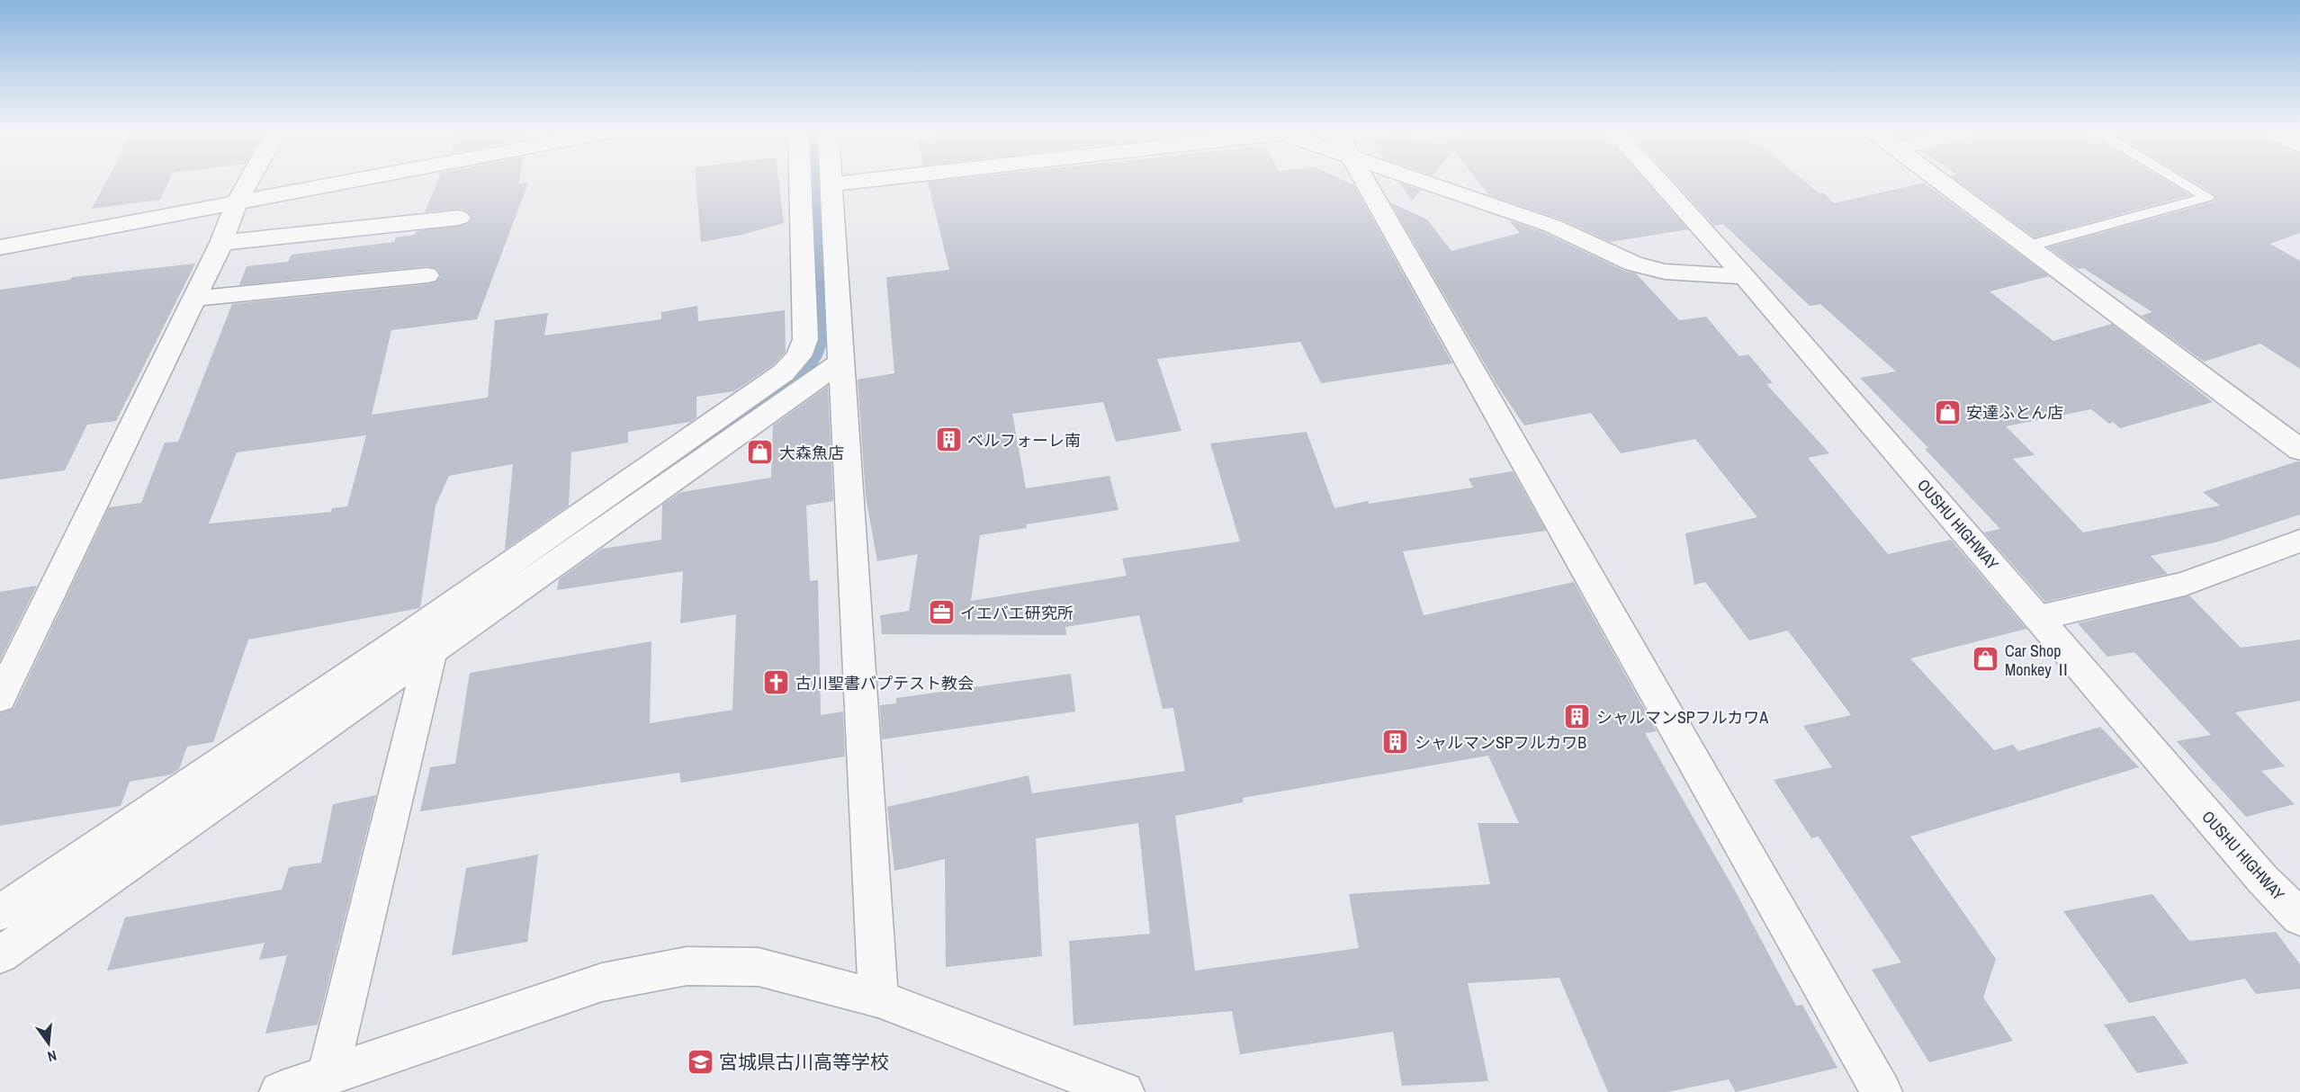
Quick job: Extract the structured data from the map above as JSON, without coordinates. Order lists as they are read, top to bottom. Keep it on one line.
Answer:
{"streets":{"street":["OUSHU HIGHWAY"]},"places":{"shop":["安達ふとん店","大森魚店","Car Shop Monkey Ⅱ"],"building":["ベルフォーレ南","シャルマンSPフルカワA","シャルマンSPフルカワB"],"office":["イエバエ研究所"],"church":["古川聖書バプテスト教会"],"school or university":["宮城県古川高等学校"]},"north":"bottom"}
